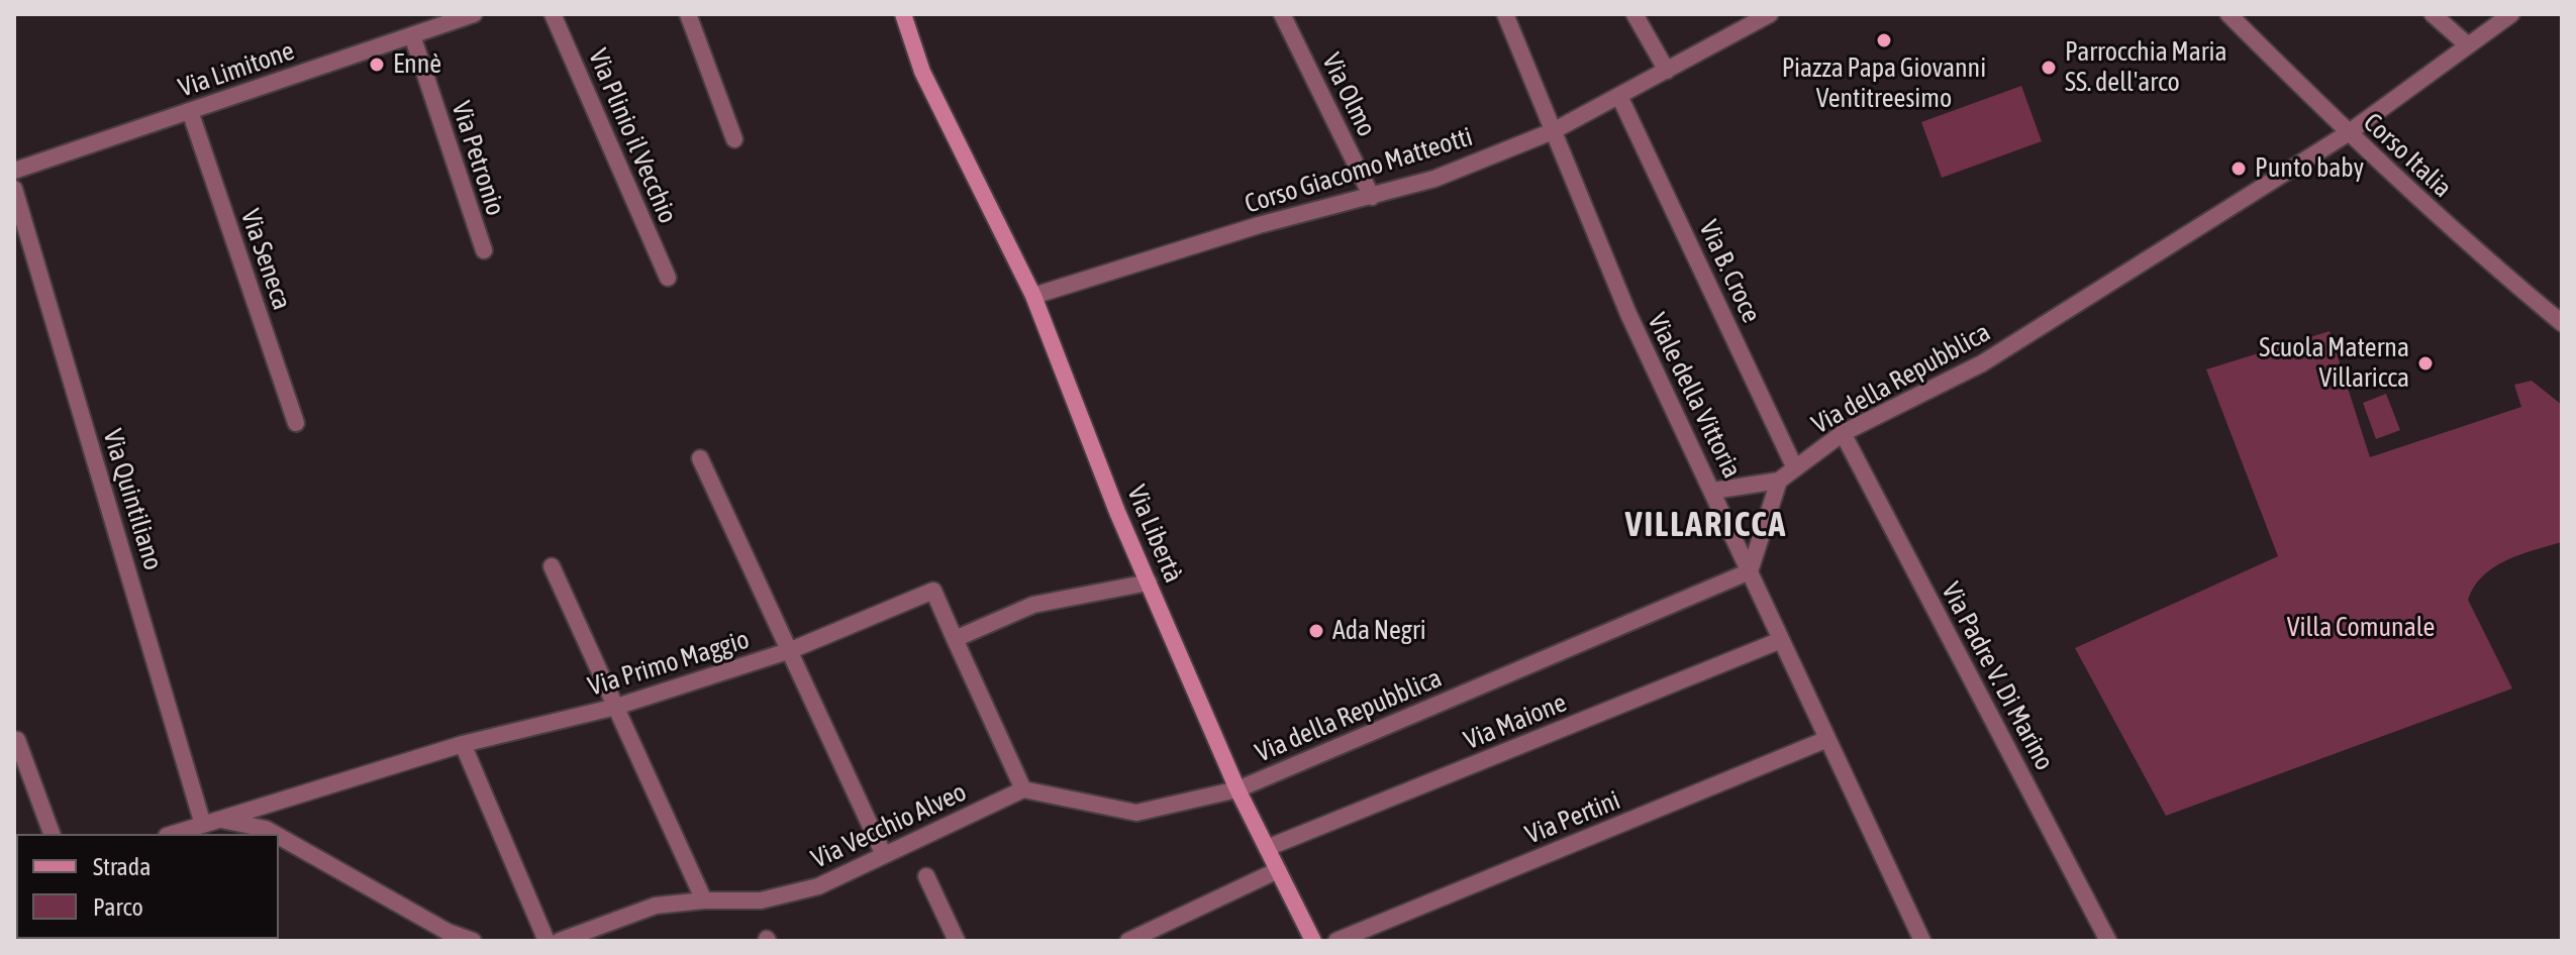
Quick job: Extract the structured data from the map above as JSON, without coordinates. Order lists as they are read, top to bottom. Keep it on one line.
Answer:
{"streets":{"street":["Via Limitone","Via Olmo","Via Plinio il Vecchio","Corso Italia","Via Petronio","Corso Giacomo Matteotti","Via Seneca","Via B. Croce","Via della Repubblica","Viale della Vittoria","Via Quintiliano","Via Libertà","Via Primo Maggio","Via Padre V. Di Marino","Via Maione","Via Pertini","Via Vecchio Alveo"]},"crossings":[["Via Limitone","Via Petronio"],["Via Limitone","Via Seneca"],["Via Olmo","Corso Giacomo Matteotti"],["Corso Italia","Via della Repubblica"],["Corso Giacomo Matteotti","Via B. Croce"],["Corso Giacomo Matteotti","Viale della Vittoria"],["Corso Giacomo Matteotti","Via Libertà"],["Via B. Croce","Via della Repubblica"],["Via della Repubblica","Viale della Vittoria"],["Via della Repubblica","Via Libertà"],["Via della Repubblica","Via Padre V. Di Marino"],["Viale della Vittoria","Via Maione"],["Viale della Vittoria","Via Pertini"],["Via Quintiliano","Via Primo Maggio"],["Via Libertà","Via Maione"]],"districts":["VILLARICCA"],"parks":["Villa Comunale"],"places":["Piazza Papa Giovanni Ventitreesimo","Ennè","Parrocchia Maria SS. dell'arco","Punto baby","Scuola Materna Villaricca","Ada Negri"],"legend":["Strada","Parco"]}
